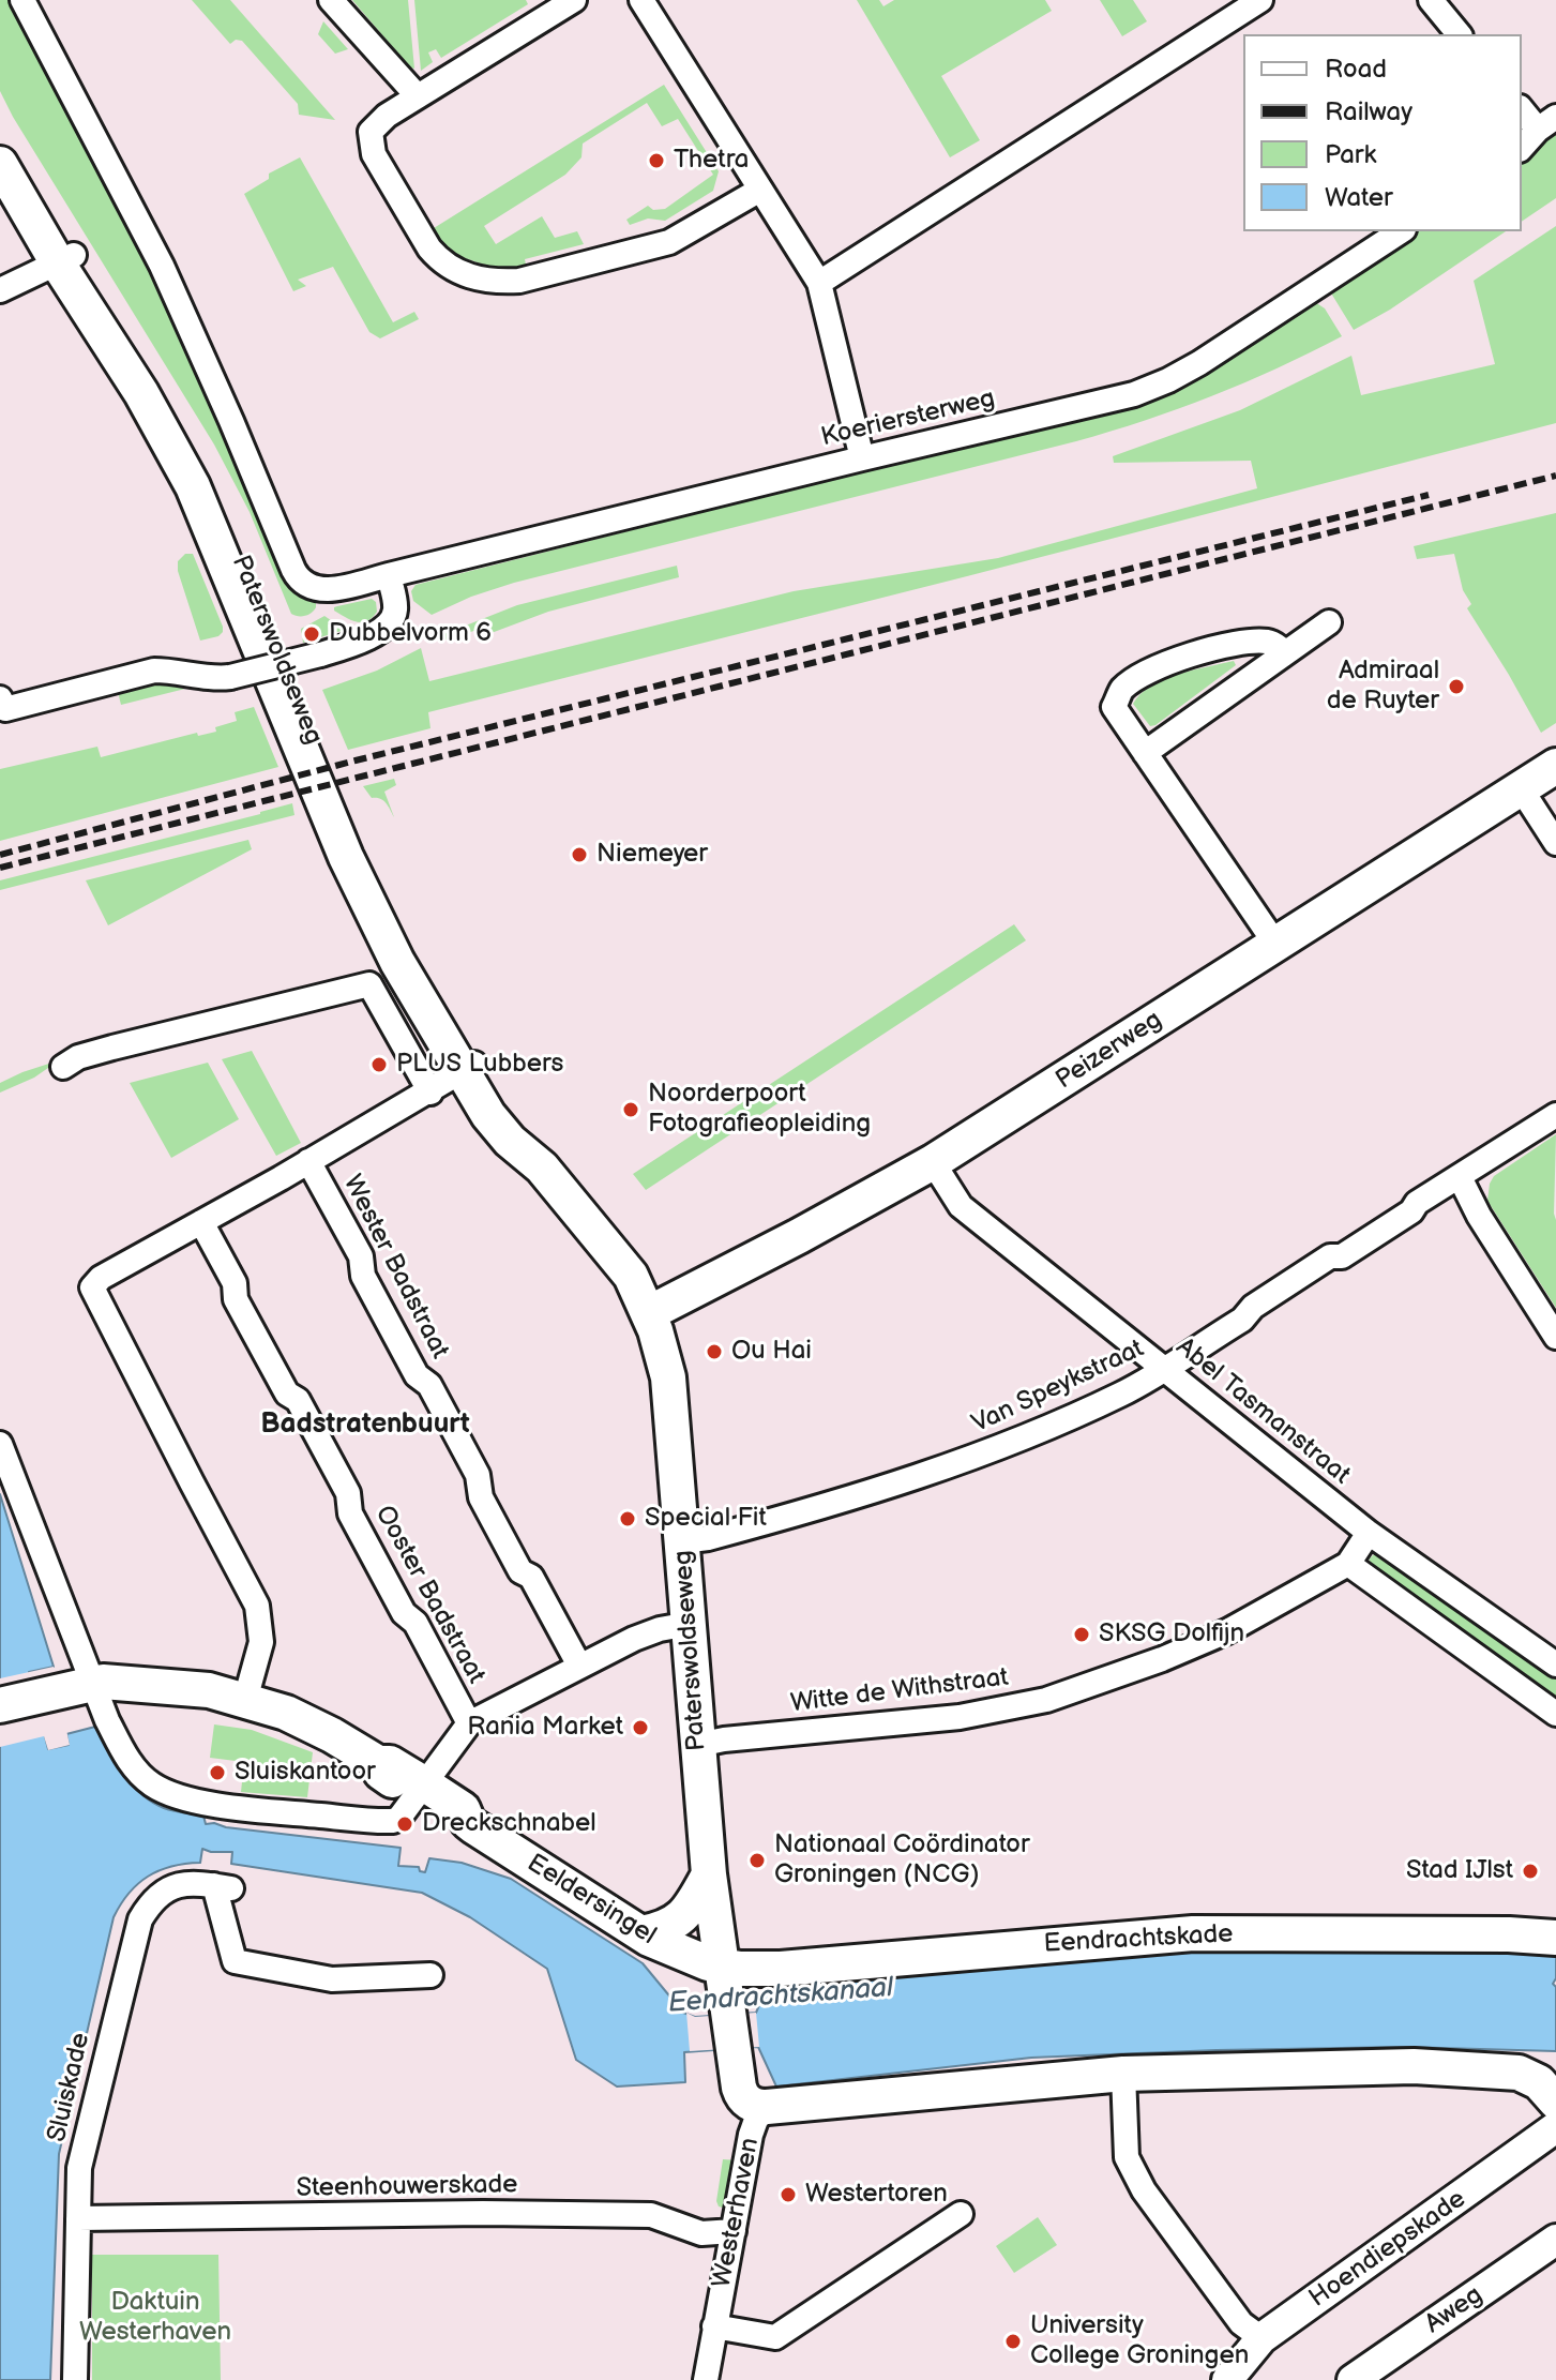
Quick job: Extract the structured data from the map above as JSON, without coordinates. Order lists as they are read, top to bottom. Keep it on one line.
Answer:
{"streets":{"main road":["Paterswoldseweg","Peizerweg","Eeldersingel","Eendrachtskade","Westerhaven"],"street":["Koeriersterweg","Wester Badstraat","Van Speykstraat","Abel Tasmanstraat","Ooster Badstraat","Witte de Withstraat","Sluiskade","Steenhouwerskade","Hoendiepskade","Aweg"]},"crossings":[["Koeriersterweg","Paterswoldseweg"],["Paterswoldseweg","Peizerweg"],["Paterswoldseweg","Van Speykstraat"],["Paterswoldseweg","Witte de Withstraat"],["Paterswoldseweg","Eeldersingel"],["Paterswoldseweg","Eendrachtskade"],["Paterswoldseweg","Westerhaven"],["Peizerweg","Abel Tasmanstraat"],["Van Speykstraat","Abel Tasmanstraat"],["Abel Tasmanstraat","Witte de Withstraat"],["Eeldersingel","Eendrachtskade"],["Eeldersingel","Westerhaven"],["Eendrachtskade","Westerhaven"],["Sluiskade","Steenhouwerskade"],["Steenhouwerskade","Westerhaven"]],"districts":["Badstratenbuurt"],"water":["Eendrachtskanaal"],"parks":["Daktuin Westerhaven"],"places":["Thetra","Dubbelvorm 6","Admiraal de Ruyter","Niemeyer","PLUS Lubbers","Noorderpoort Fotografieopleiding","Ou Hai","Special Fit","SKSG Dolfijn","Rania Market","Sluiskantoor","Dreckschnabel","Nationaal Coördinator Groningen (NCG)","Stad IJlst","Westertoren","University College Groningen"],"legend":["Road","Railway","Park","Water"]}
